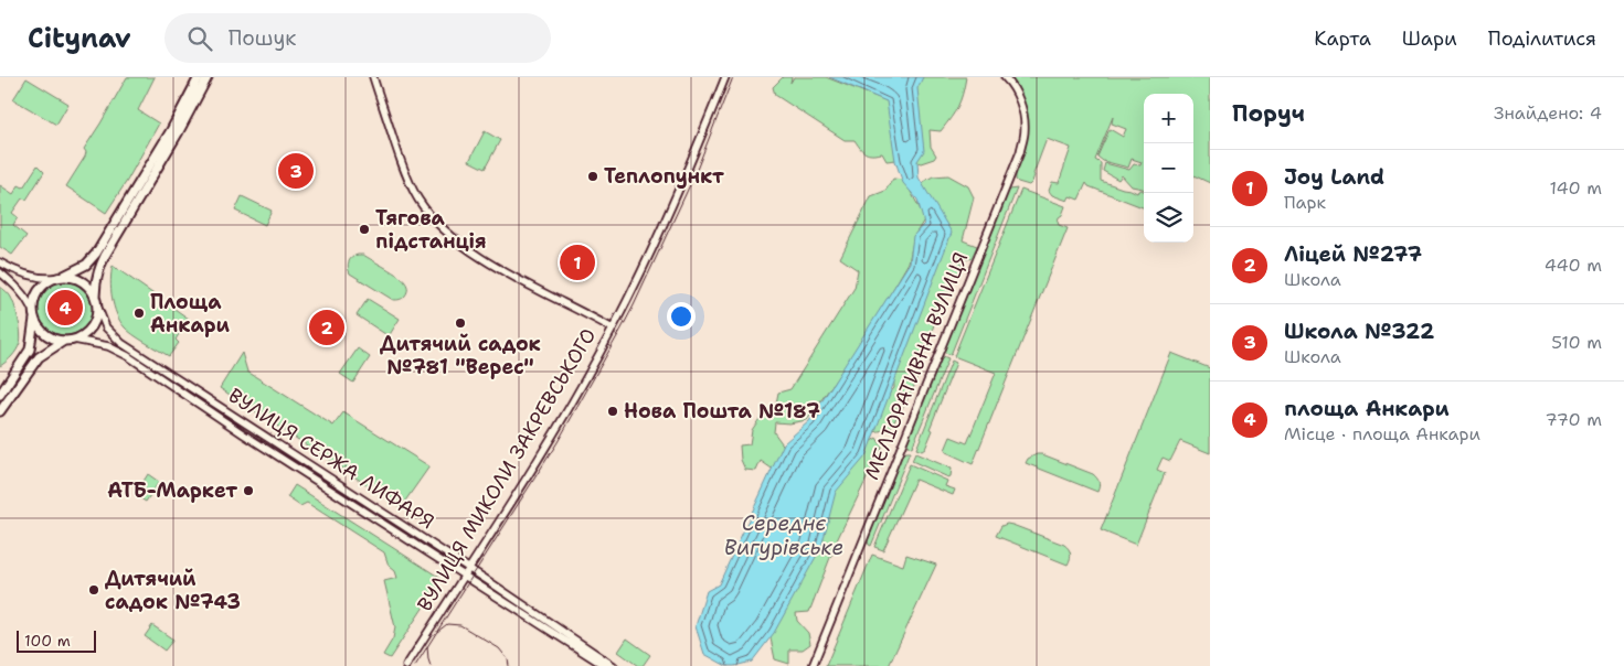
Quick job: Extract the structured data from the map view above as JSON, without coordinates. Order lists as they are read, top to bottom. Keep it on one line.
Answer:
{"streets":{"street":["МЕЛІОРАТИВНА ВУЛИЦЯ","ВУЛИЦЯ СЕРЖА ЛИФАРЯ","ВУЛИЦЯ МИКОЛИ ЗАКРЕВСЬКОГО"]},"crossings":[["ВУЛИЦЯ СЕРЖА ЛИФАРЯ","ВУЛИЦЯ МИКОЛИ ЗАКРЕВСЬКОГО"]],"water":["Середнє Вигурівське"],"places":["Теплопункт","Тягова пiдстанцiя","Площа Анкари","Дитячий садок №781 \"Верес\"","Нова Пошта №187","АТБ-Маркет","Дитячий садок №743"],"scale_bar":"100 m","page":{"header":"Citynav","search":"Пошук","nav":["Карта","Шари","Поділитися"],"heading":["Поруч","Знайдено: 4"],"map_buttons":["+","−"],"list":[{"mark":"1","name":"Joy Land","note":"Парк","value":"140 m"},{"mark":"2","name":"Ліцей №277","note":"Школа","value":"440 m"},{"mark":"3","name":"Школа №322","note":"Школа","value":"510 m"},{"mark":"4","name":"площа Анкари","note":"Місце · площа Анкари","value":"770 m"}],"pins":["3","1","4","2"],"scale":"100 m"}}
